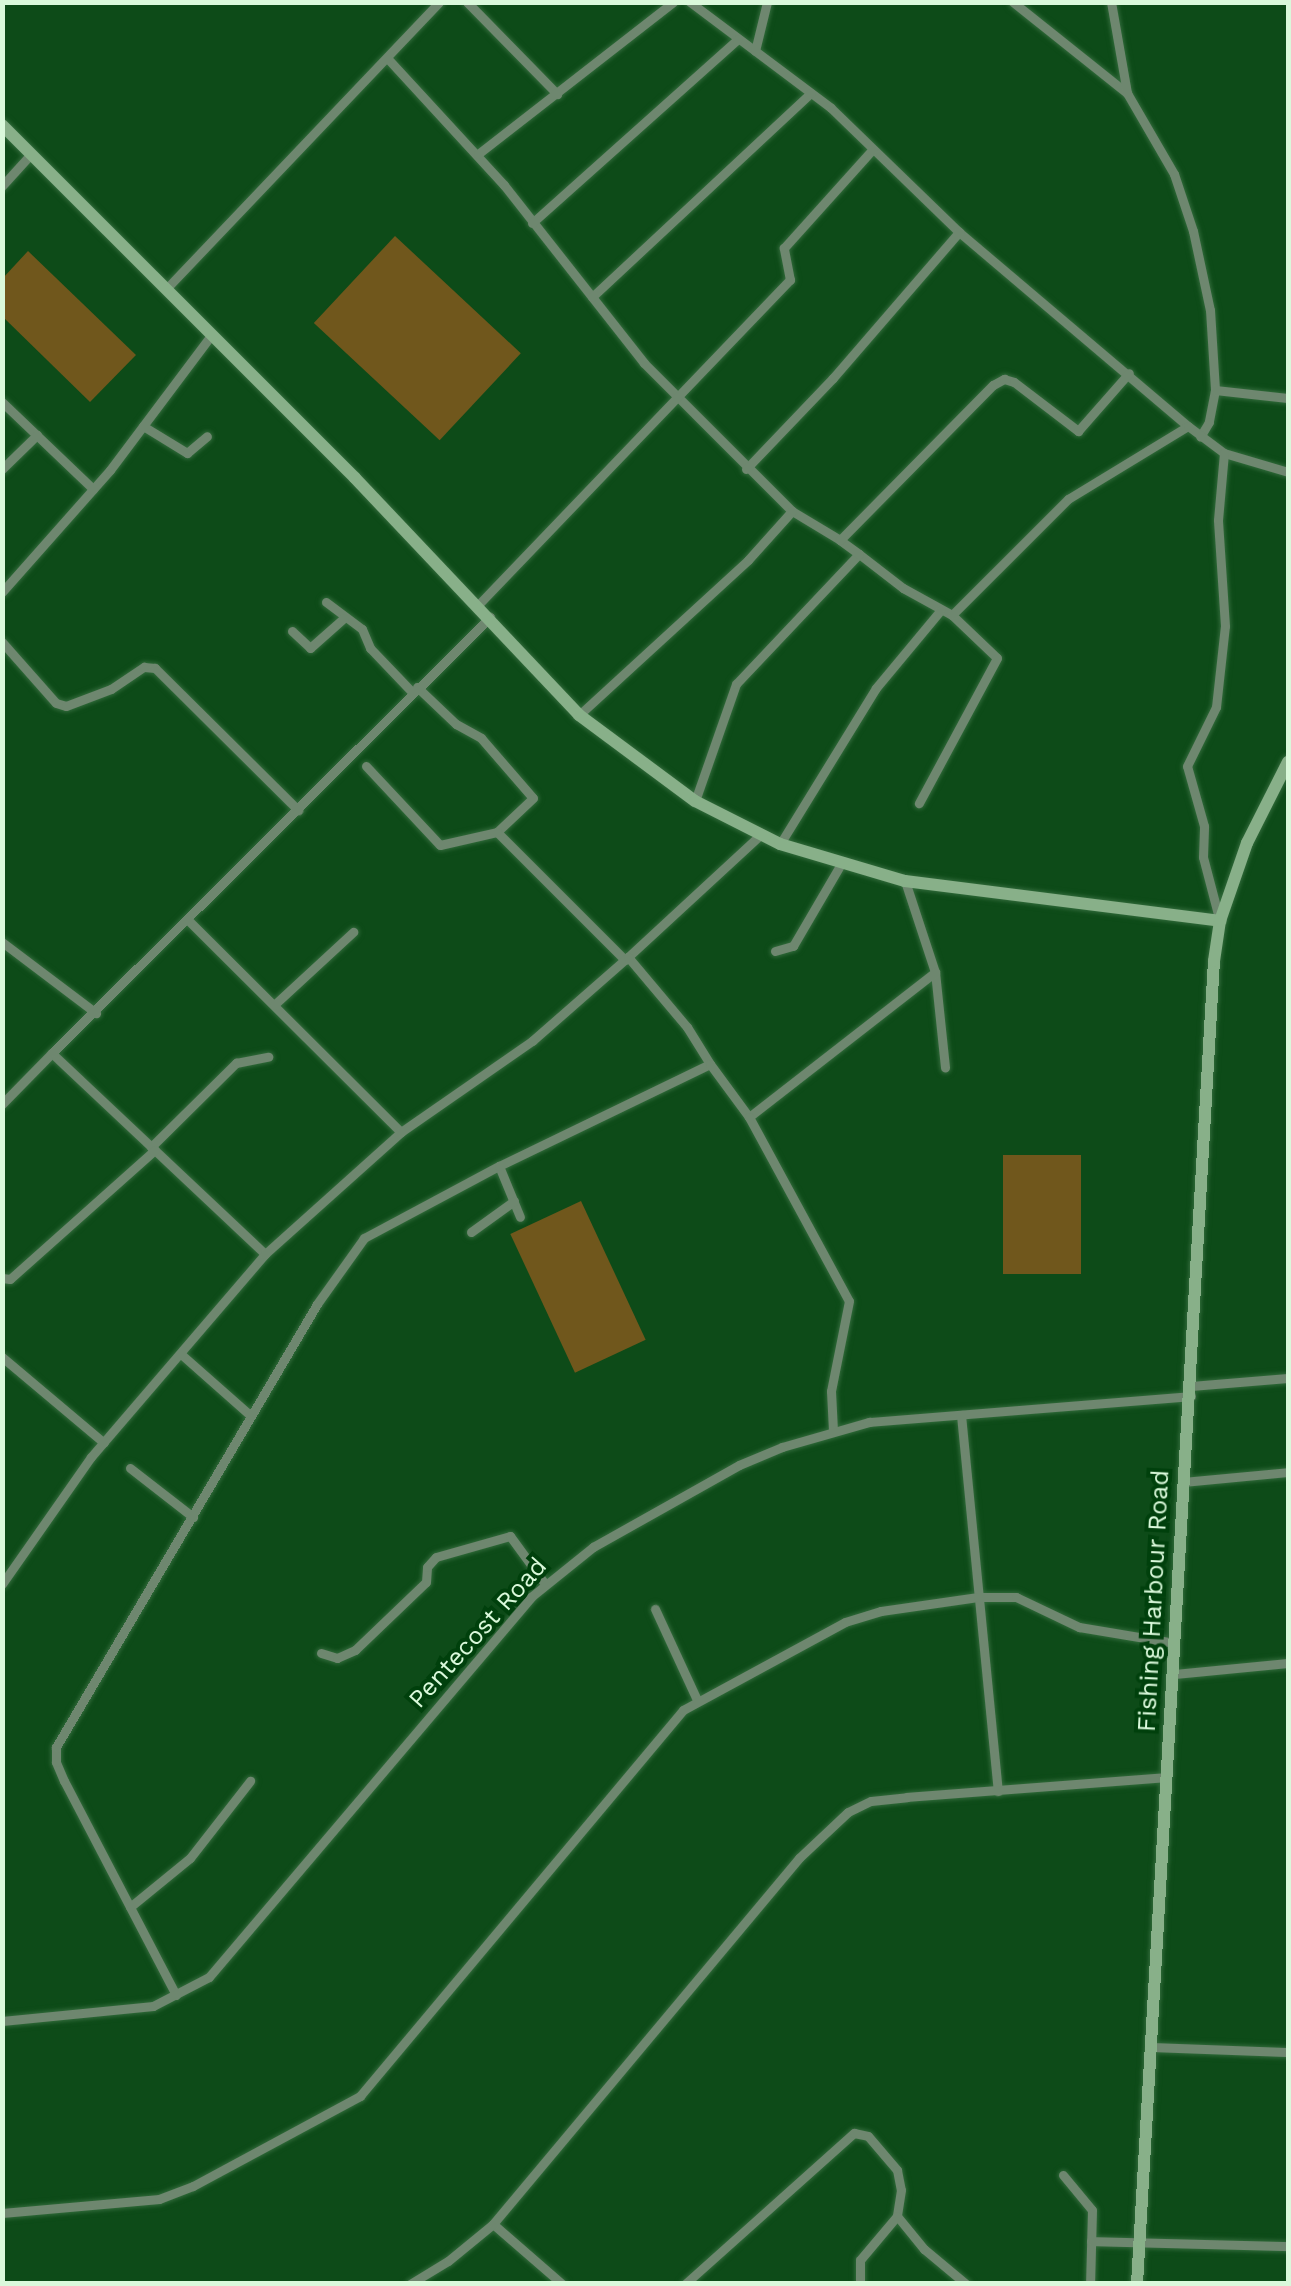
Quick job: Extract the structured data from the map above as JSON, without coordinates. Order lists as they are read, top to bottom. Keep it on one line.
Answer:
{"streets":{"street":["Fishing Harbour Road","Pentecost Road"]},"crossings":[["Fishing Harbour Road","Pentecost Road"]]}
